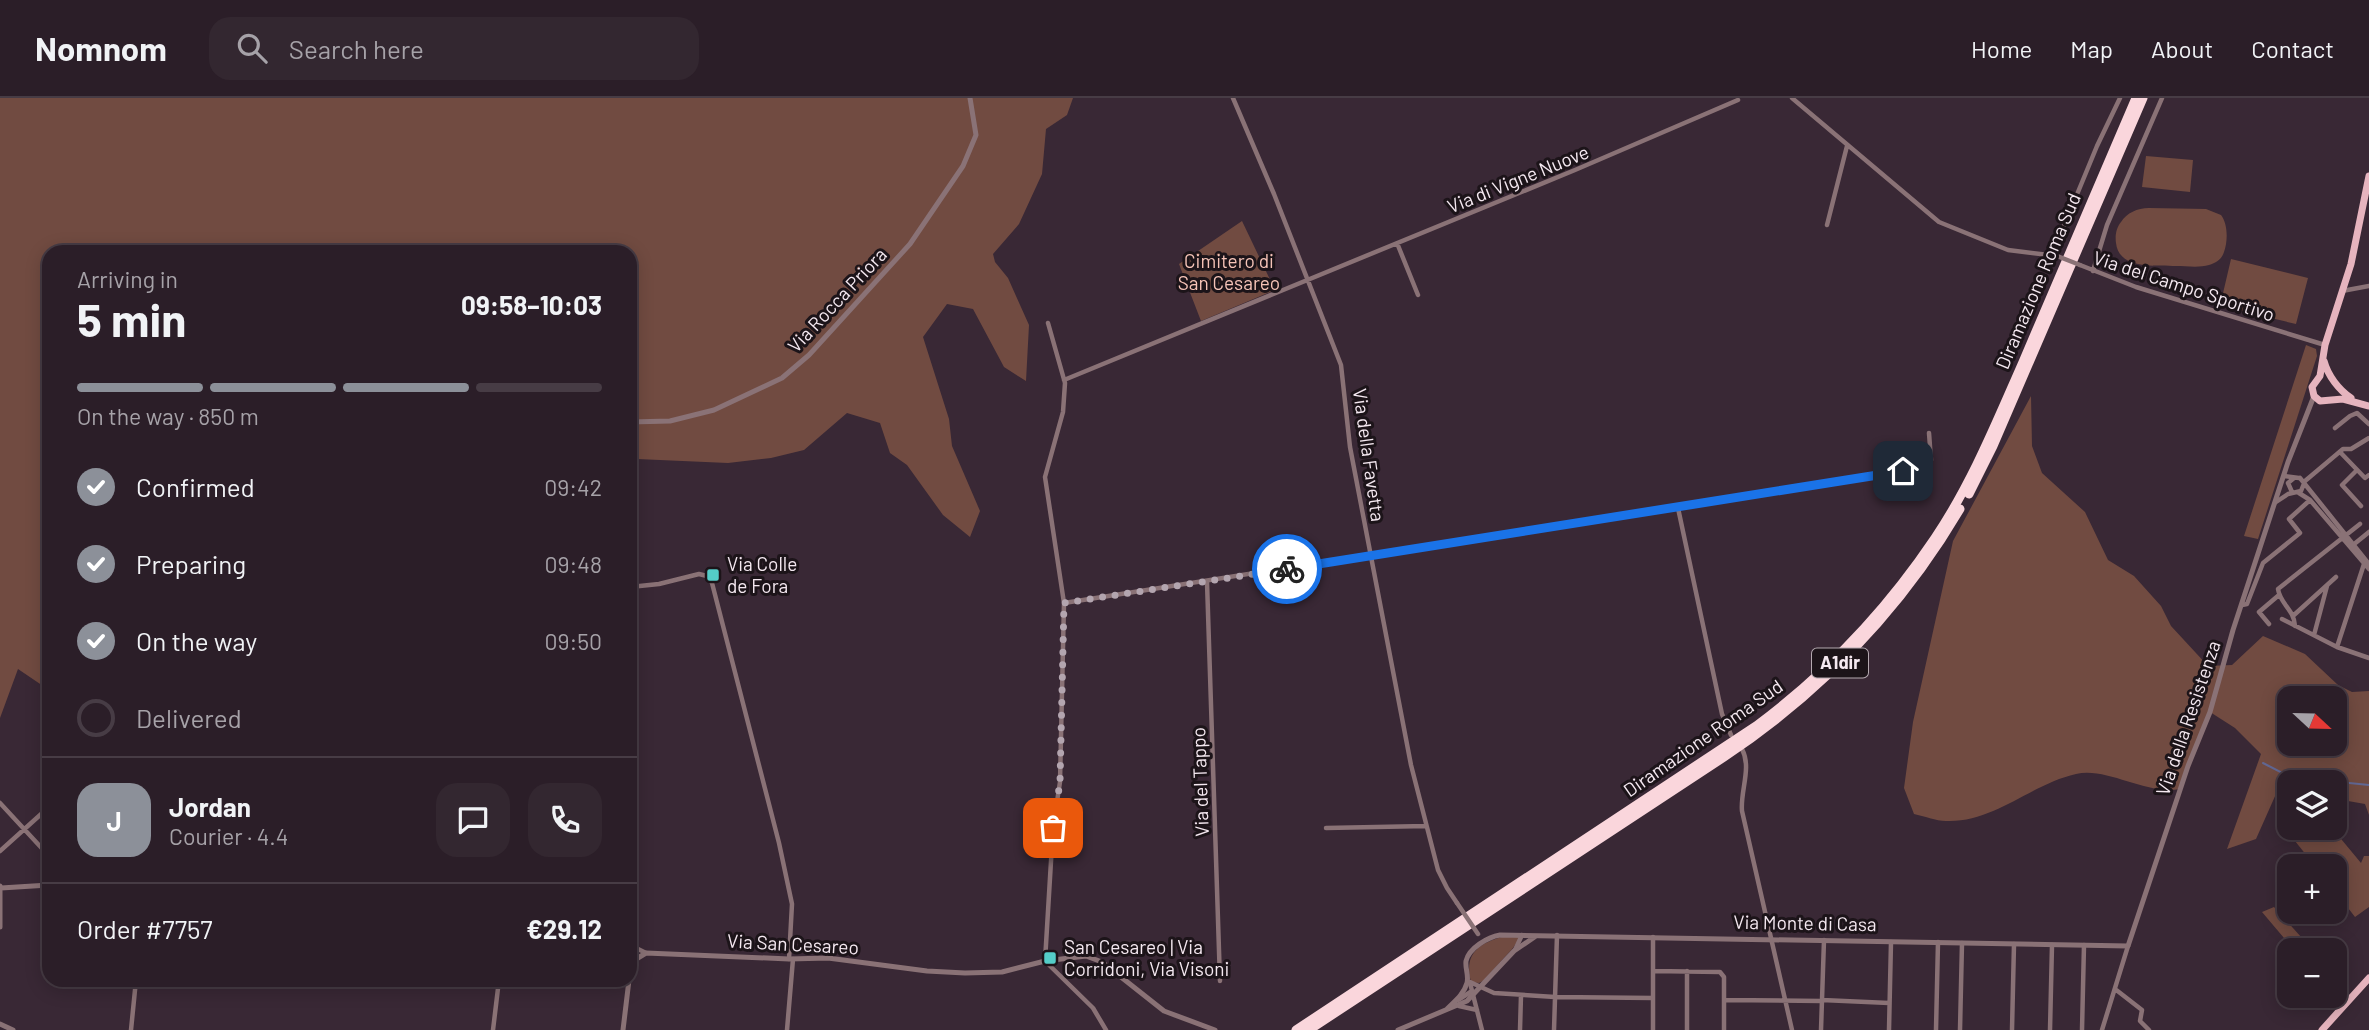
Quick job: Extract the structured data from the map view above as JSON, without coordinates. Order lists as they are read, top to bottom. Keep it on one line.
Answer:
{"streets":{"highway":["Diramazione Roma Sud","A1dir"],"street":["Via di Vigne Nuove","Via del Campo Sportivo","Via Rocca Priora","Via della Favetta","Via della Resistenza","Via del Tappo","Via Monte di Casa","Via San Cesareo"]},"crossings":[["Via di Vigne Nuove","Via della Favetta"],["Via della Favetta","Via Monte di Casa"],["Via della Resistenza","Via Monte di Casa"]],"parks":["Cimitero di San Cesareo"],"places":{"transit":["Via Colle de Fora","San Cesareo | Via Corridoni, Via Visoni"]},"north":"right","page":{"header":"Nomnom","search":"Search here","nav":["Home","Map","About","Contact"],"heading":["5 min","Arriving in","09:58–10:03"],"panel":["Jordan","Courier · 4.4","Order #7757","€29.12"],"bar":"On the way · 850 m","list":[["Confirmed","09:42"],["Preparing","09:48"],["On the way","09:50"],"Delivered"],"map_buttons":["+","−"],"round":"J"}}
